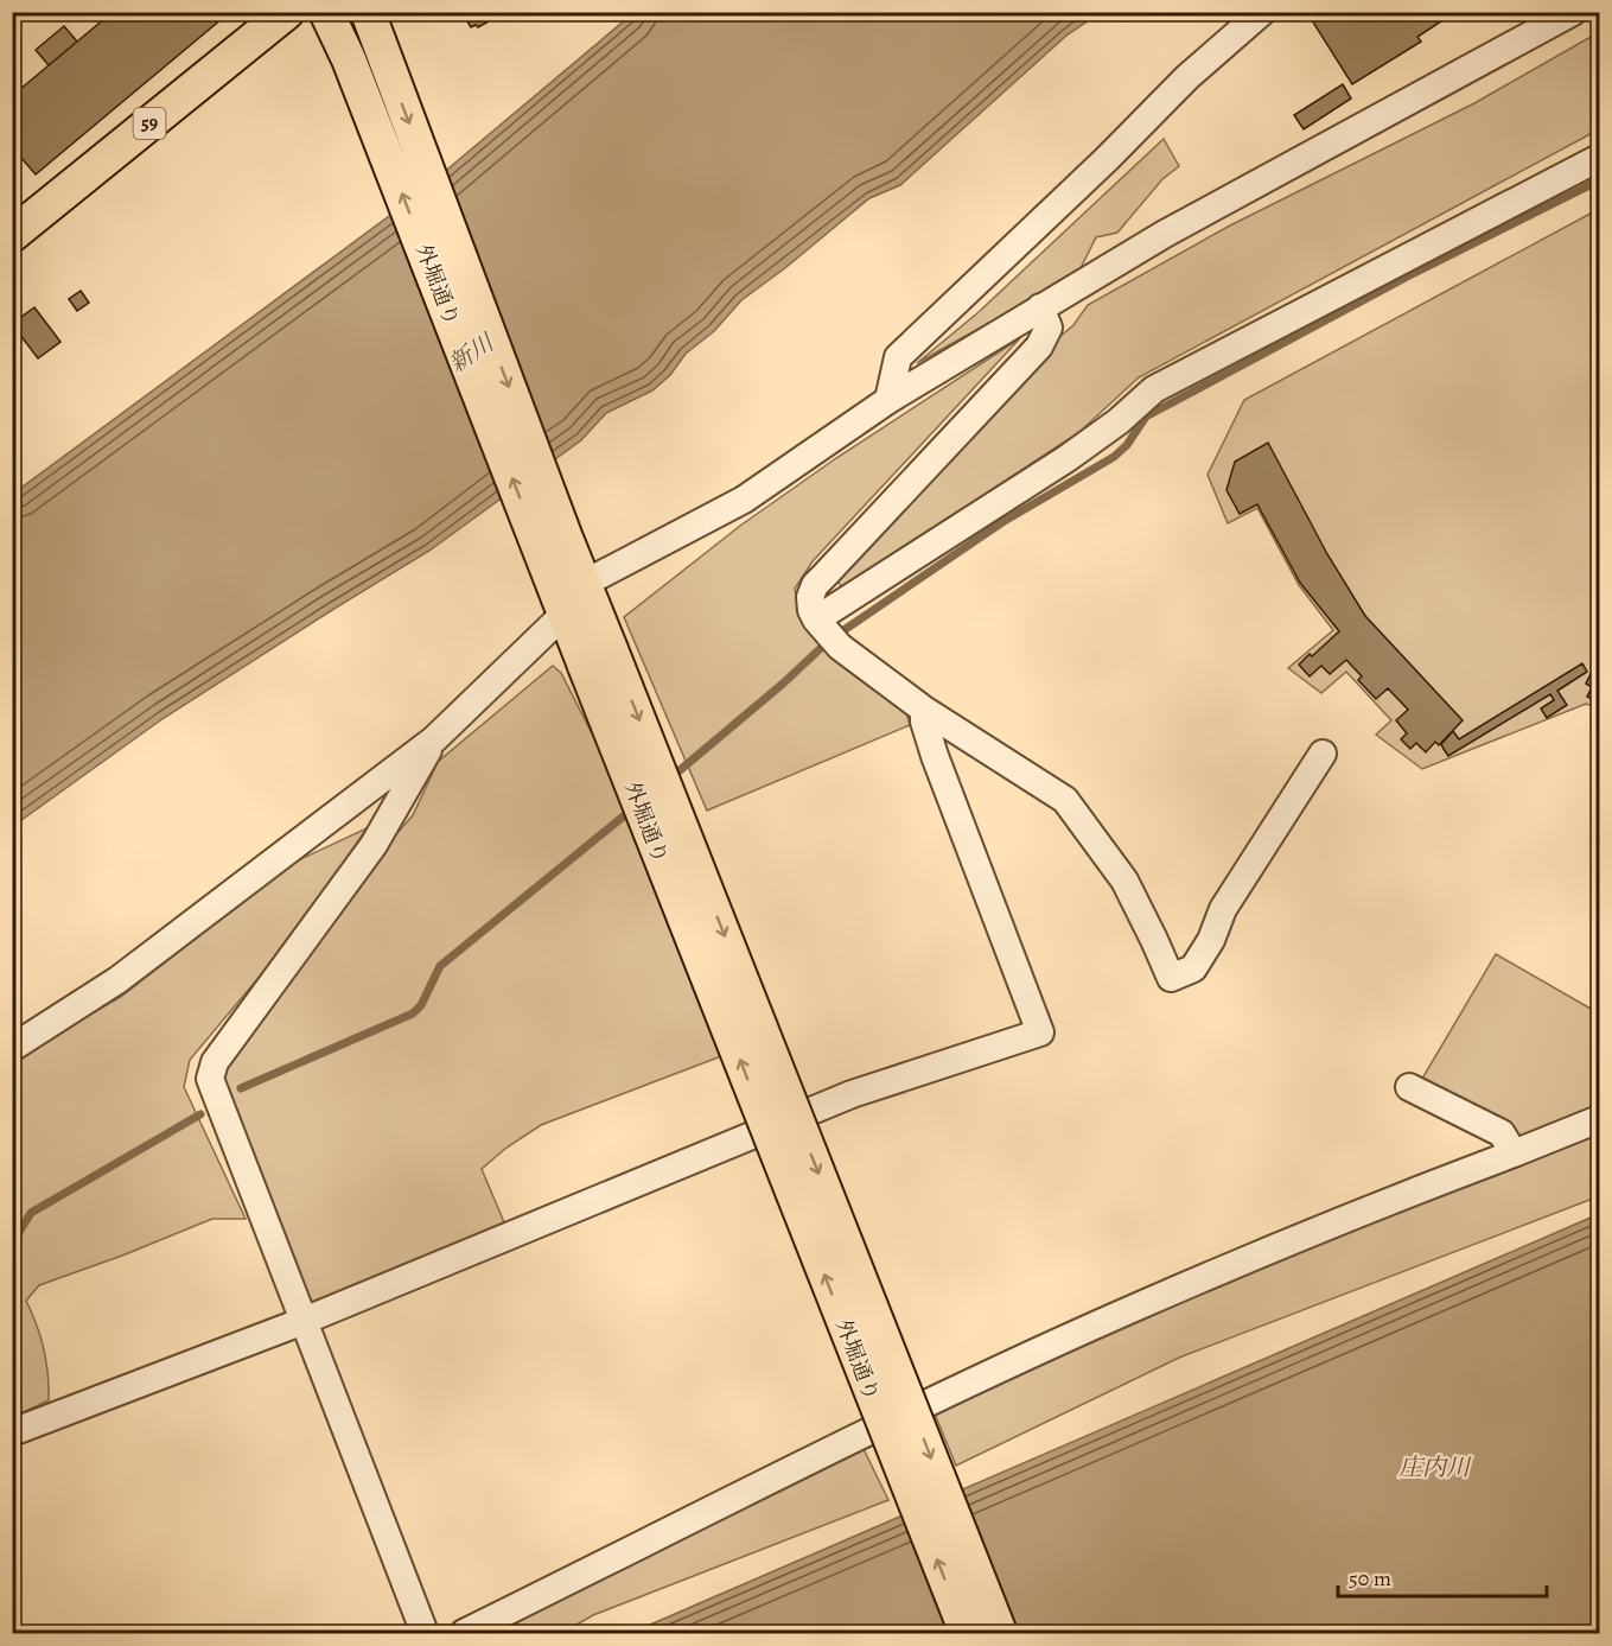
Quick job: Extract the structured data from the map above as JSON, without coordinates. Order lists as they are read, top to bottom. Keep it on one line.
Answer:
{"streets":{"main road":["59","外堀通り"]},"water":["新川","庄内川"],"scale_bar":"50 m"}
